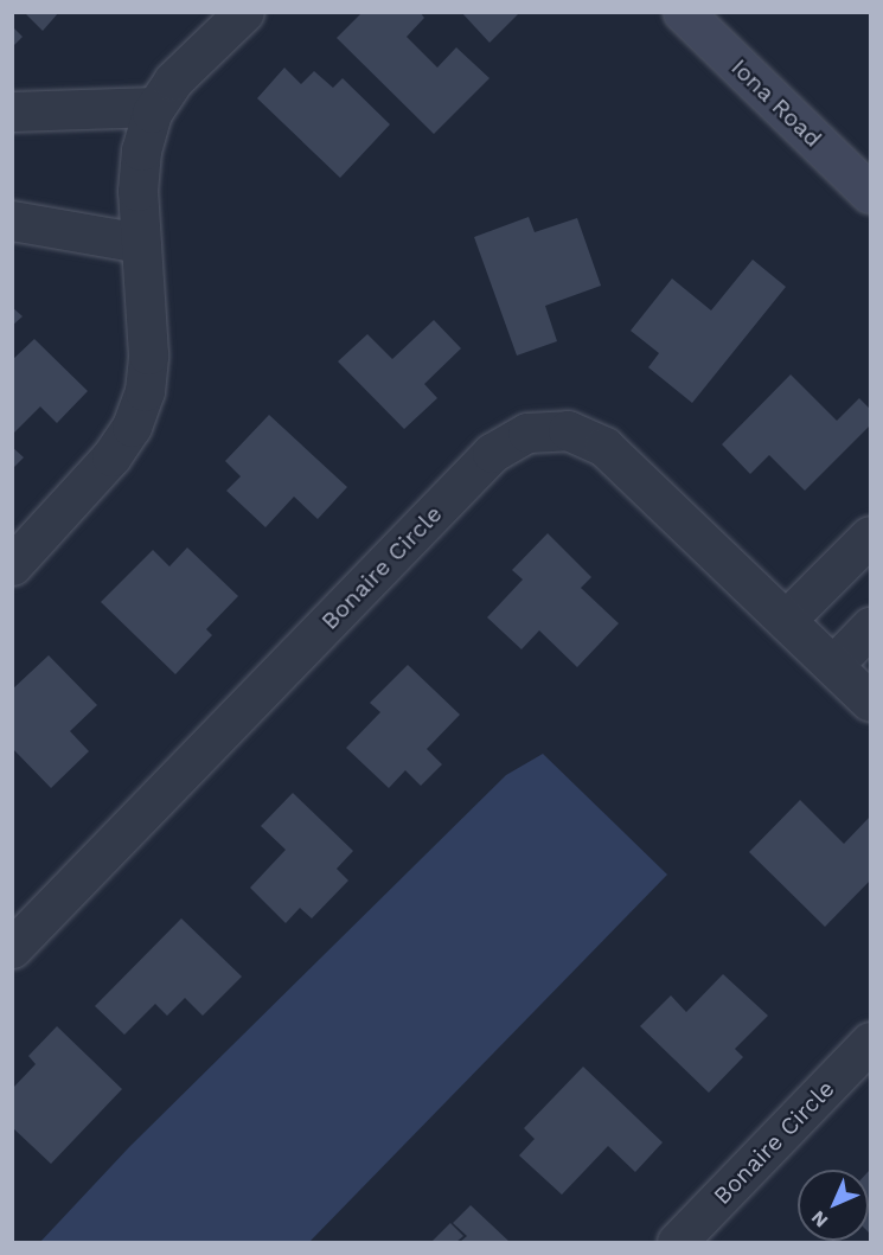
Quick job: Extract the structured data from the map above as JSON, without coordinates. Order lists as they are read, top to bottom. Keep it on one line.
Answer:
{"streets":{"street":["Iona Road","Bonaire Circle"]},"north":"bottom left"}
